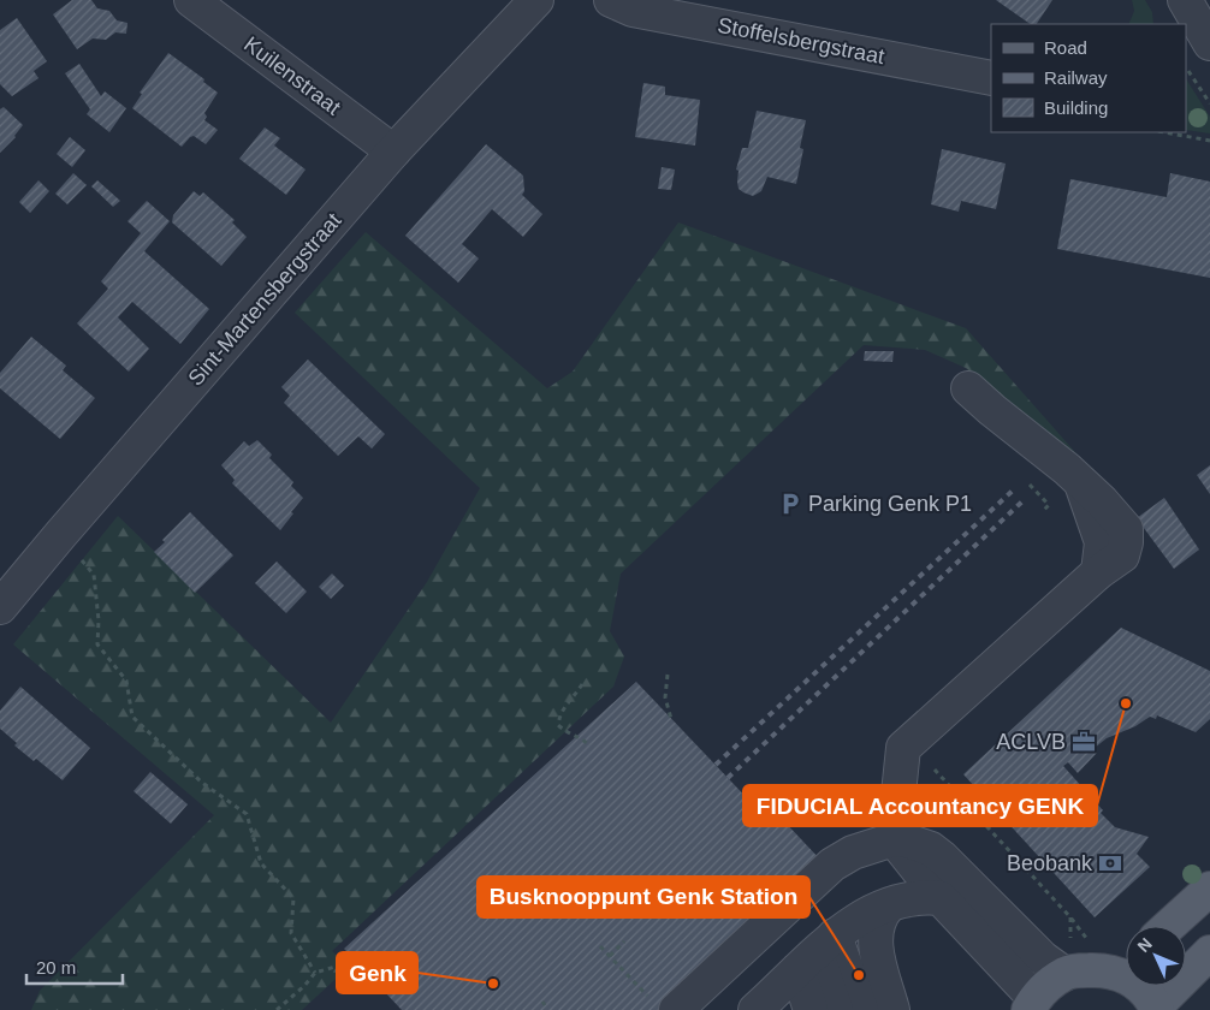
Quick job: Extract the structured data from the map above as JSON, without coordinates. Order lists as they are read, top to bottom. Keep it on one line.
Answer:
{"streets":{"street":["Stoffelsbergstraat","Kuilenstraat","Sint-Martensbergstraat"]},"crossings":[["Kuilenstraat","Sint-Martensbergstraat"]],"places":{"parking":["Parking Genk P1"],"other":["FIDUCIAL Accountancy GENK","Busknooppunt Genk Station","Genk"],"office":["ACLVB"],"bank":["Beobank"]},"legend":["Road","Railway","Building"],"scale_bar":"20 m","north":"top left"}
